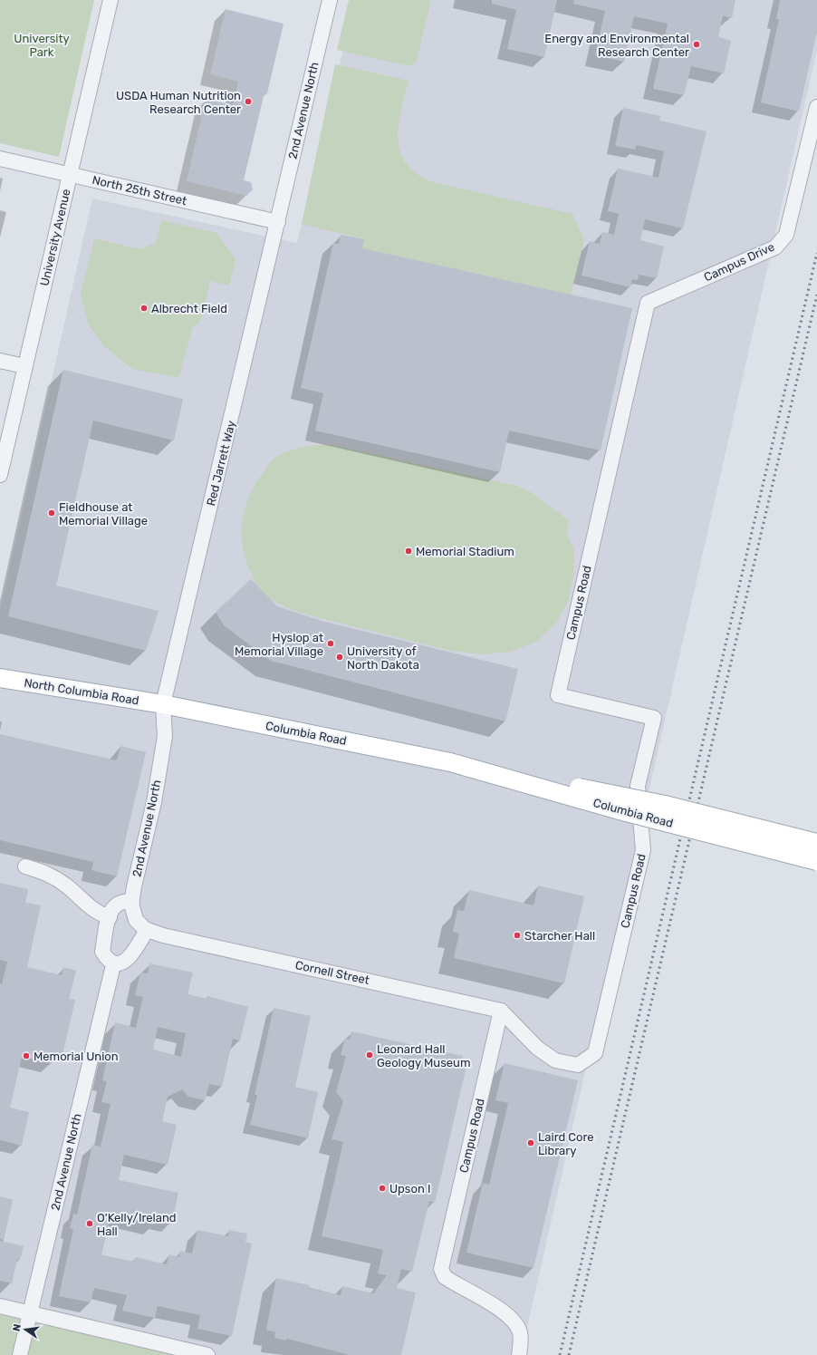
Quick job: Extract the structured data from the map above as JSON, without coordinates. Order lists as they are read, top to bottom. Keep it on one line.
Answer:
{"streets":{"main road":["North Columbia Road","Columbia Road"],"street":["2nd Avenue North","North 25th Street","University Avenue","Campus Drive","Red Jarrett Way","Campus Road","Cornell Street"]},"crossings":[["2nd Avenue North","North 25th Street"],["2nd Avenue North","Red Jarrett Way"],["2nd Avenue North","North Columbia Road"],["2nd Avenue North","Columbia Road"],["2nd Avenue North","Cornell Street"],["North 25th Street","University Avenue"],["North 25th Street","Red Jarrett Way"],["Campus Drive","Campus Road"],["Red Jarrett Way","North Columbia Road"],["Red Jarrett Way","Columbia Road"],["Campus Road","Cornell Street"],["North Columbia Road","Columbia Road"]],"parks":["University Park"],"places":["Energy and Environmental Research Center","USDA Human Nutrition Research Center","Albrecht Field","Fieldhouse at Memorial Village","Memorial Stadium","Hyslop at Memorial Village","University of North Dakota","Starcher Hall","Leonard Hall Geology Museum","Memorial Union","Laird Core Library","Upson I","O'Kelly/Ireland Hall"],"north":"left"}
